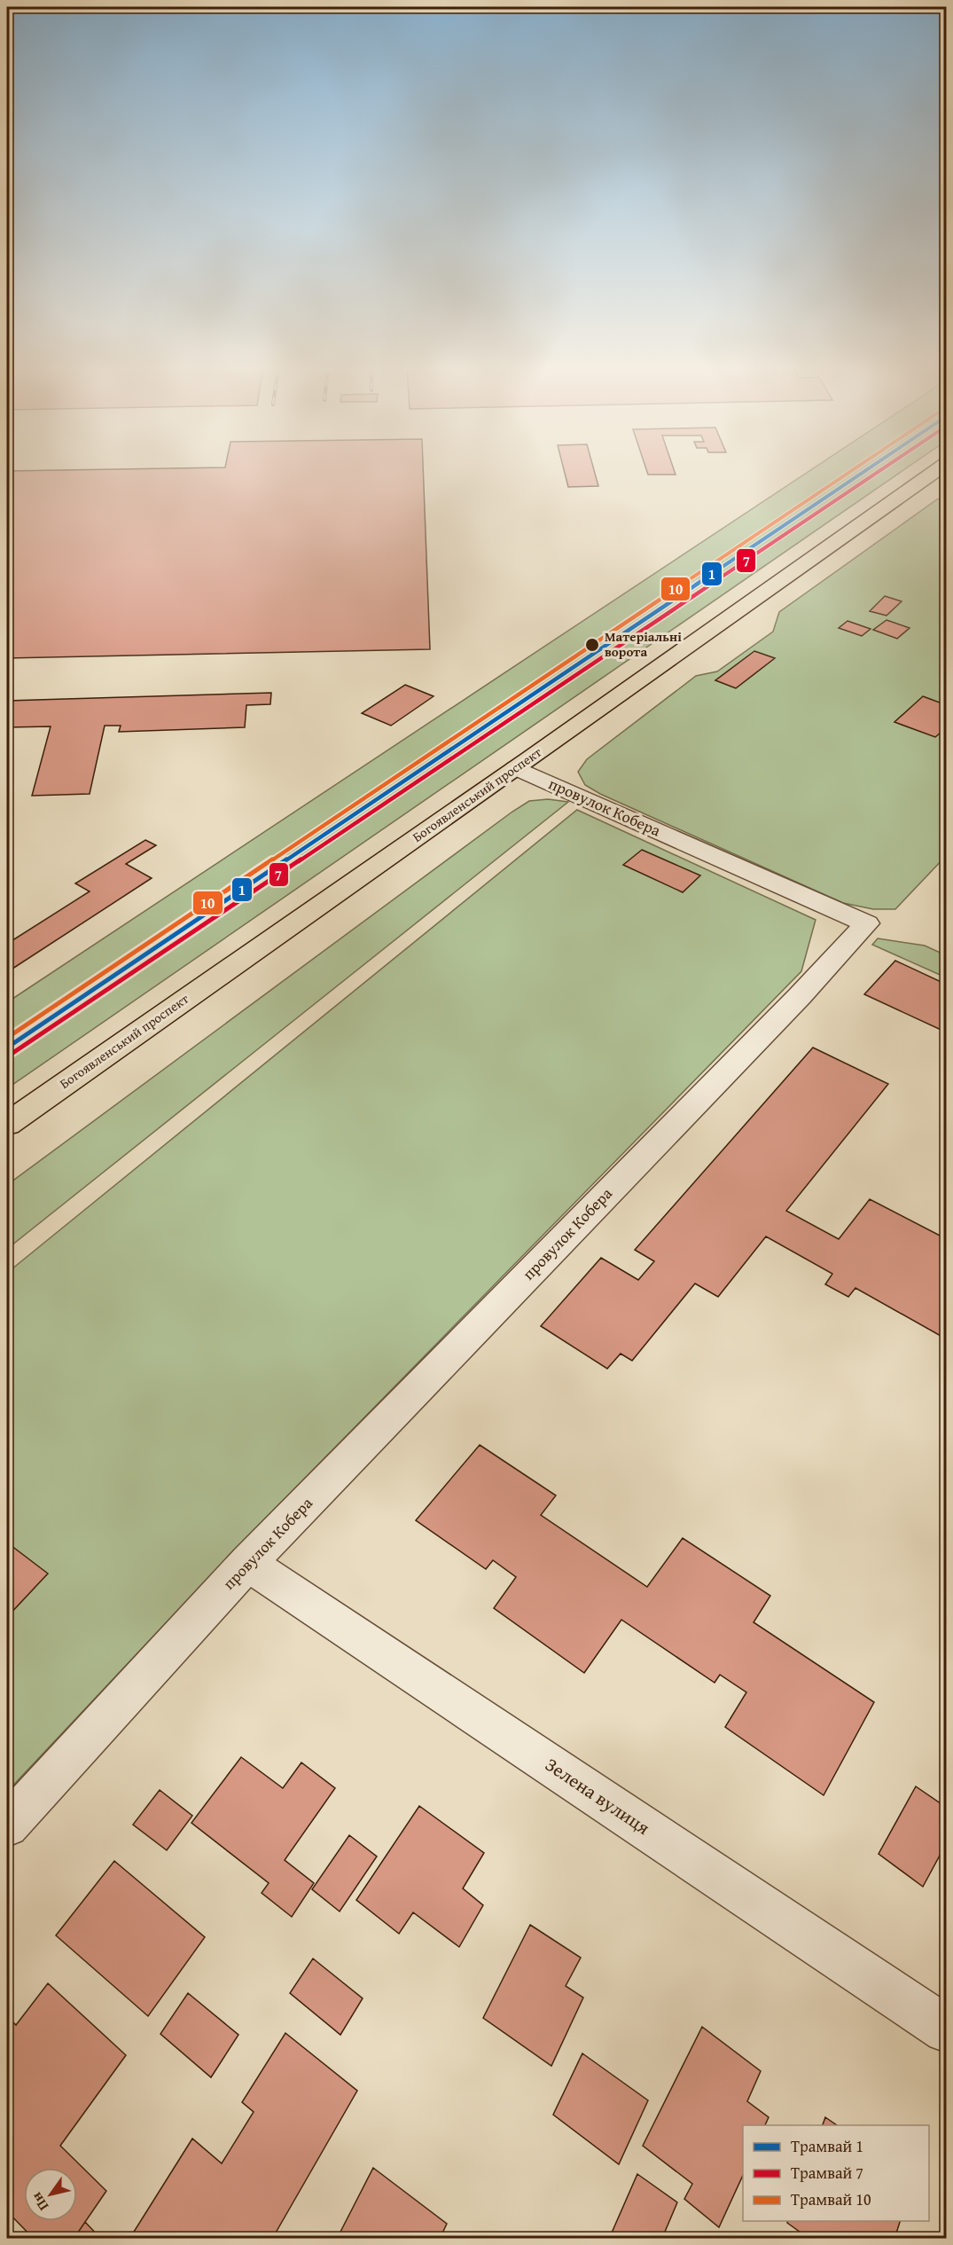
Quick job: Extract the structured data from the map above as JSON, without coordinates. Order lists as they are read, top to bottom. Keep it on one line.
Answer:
{"streets":{"main road":["Богоявленський проспект"],"street":["провулок Кобера","Зелена вулиця"]},"crossings":[["Богоявленський проспект","провулок Кобера"],["провулок Кобера","Зелена вулиця"]],"places":["Матеріальні ворота"],"lines":["tram line 1","tram line 7","tram line 10"],"legend":["Трамвай 1","Трамвай 7","Трамвай 10"],"north":"bottom left"}
